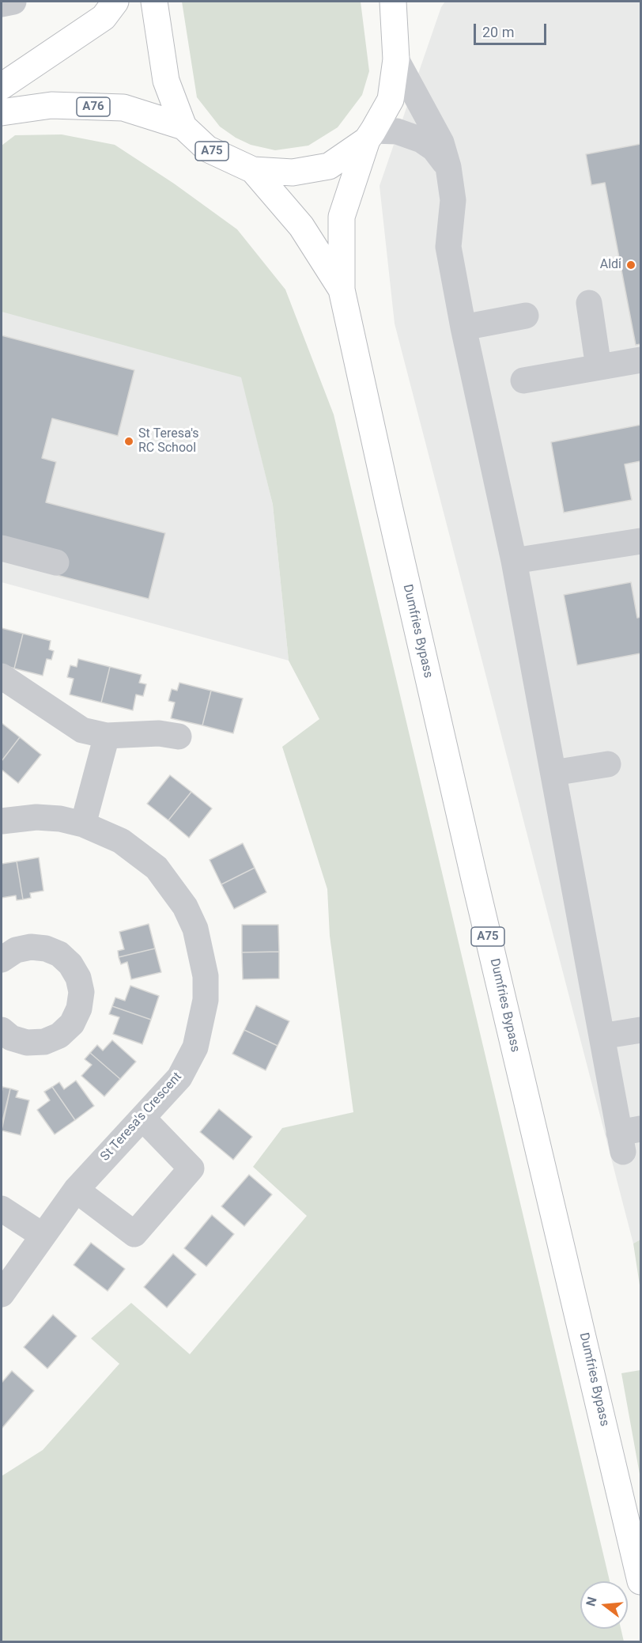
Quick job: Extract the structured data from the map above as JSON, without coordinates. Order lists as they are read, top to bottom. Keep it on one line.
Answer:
{"streets":{"highway":["A76","A75","Dumfries Bypass"],"street":["St Teresa's Crescent"]},"crossings":[["A76","A75"],["A75","Dumfries Bypass"]],"places":["Aldi","St Teresa's RC School"],"scale_bar":"20 m","north":"left"}
